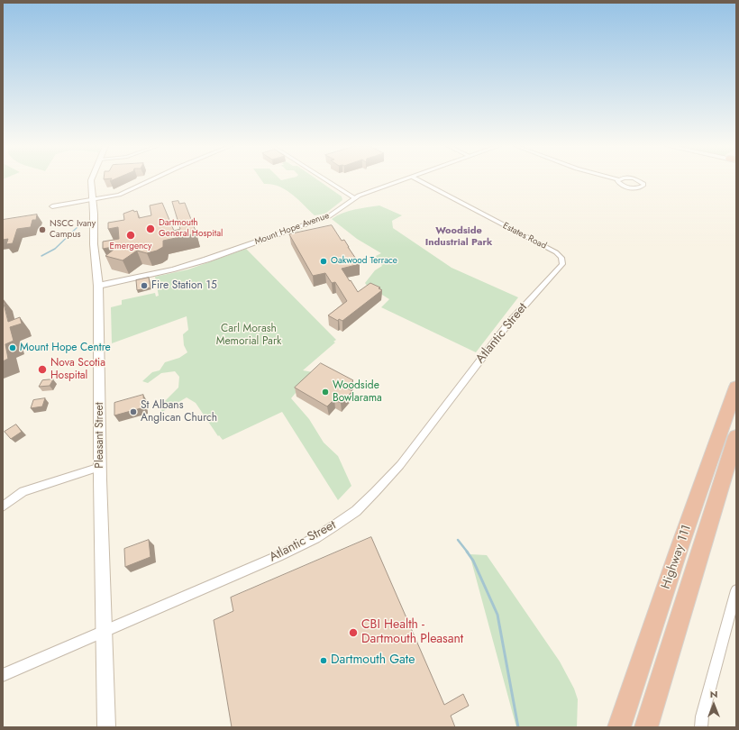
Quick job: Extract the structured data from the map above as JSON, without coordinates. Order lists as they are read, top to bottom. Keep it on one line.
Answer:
{"streets":{"highway":["Highway 111"],"main road":["Pleasant Street"],"street":["Mount Hope Avenue","Estates Road","Atlantic Street"]},"crossings":[["Mount Hope Avenue","Pleasant Street"],["Estates Road","Atlantic Street"],["Atlantic Street","Pleasant Street"]],"districts":["Woodside Industrial Park"],"parks":["Carl Morash Memorial Park"],"places":["Dartmouth General Hospital","NSCC Ivany Campus","Emergency","Oakwood Terrace","Fire Station 15","Mount Hope Centre","Nova Scotia Hospital","Woodside Bowlarama","St Albans Anglican Church","CBI Health - Dartmouth Pleasant","Dartmouth Gate"],"north":"top"}
